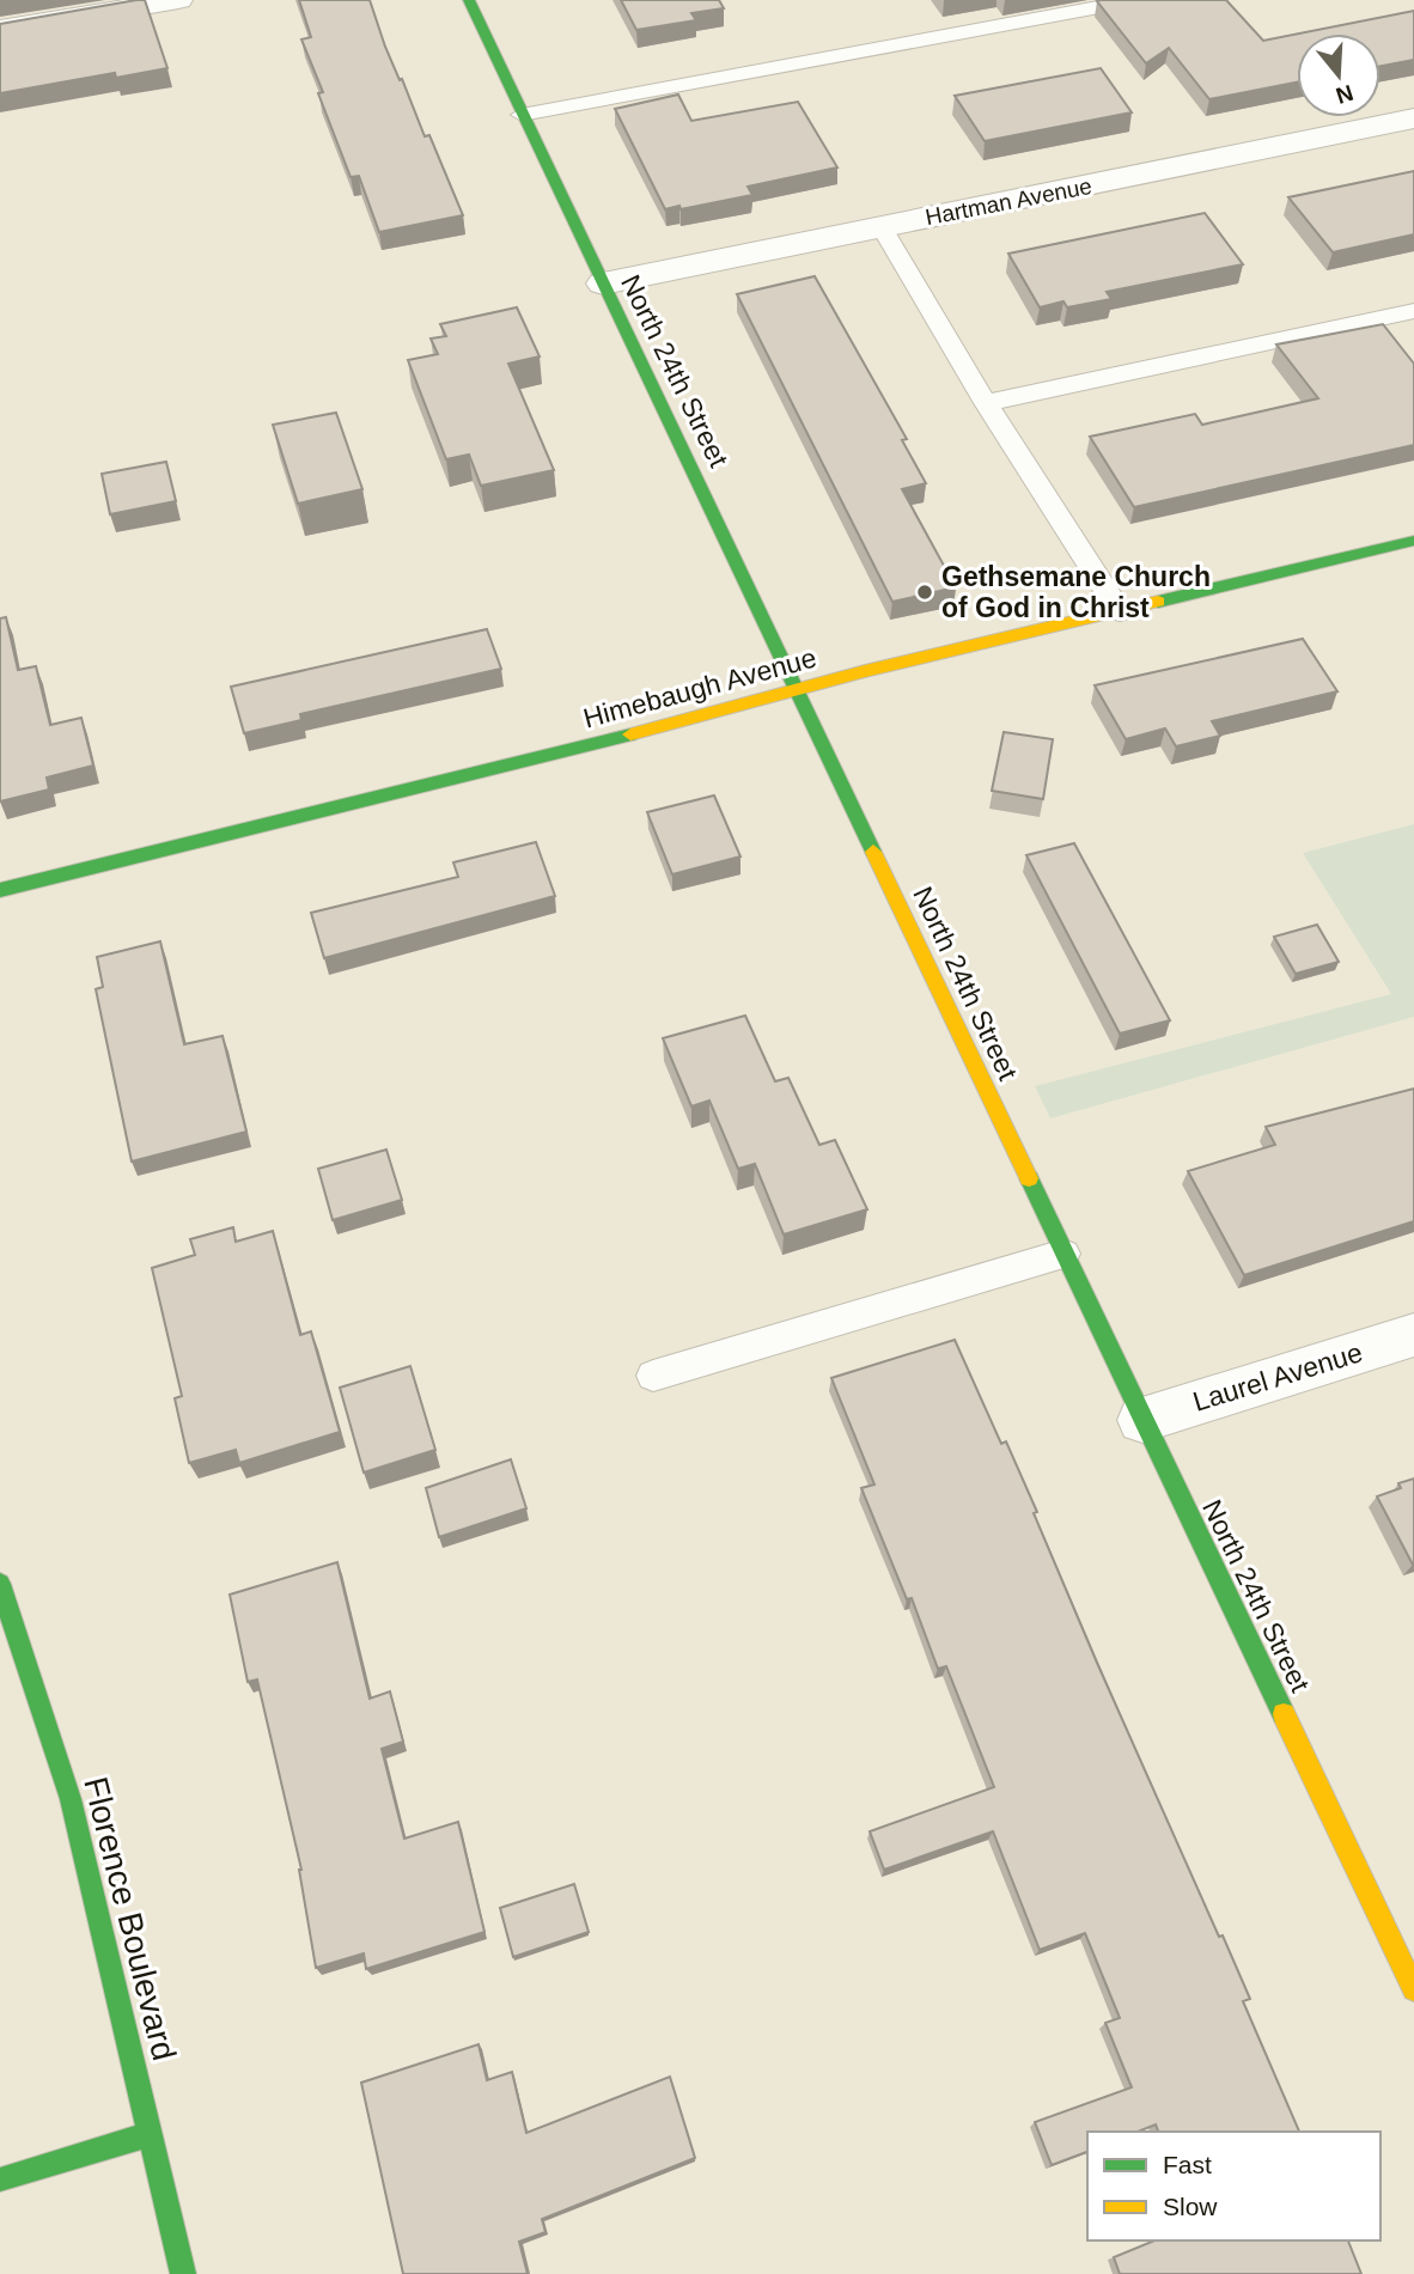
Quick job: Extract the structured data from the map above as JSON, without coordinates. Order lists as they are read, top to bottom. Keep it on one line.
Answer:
{"streets":{"street":["Hartman Avenue","North 24th Street","Himebaugh Avenue","Laurel Avenue","Florence Boulevard"]},"crossings":[["Hartman Avenue","North 24th Street"],["North 24th Street","Himebaugh Avenue"],["North 24th Street","Laurel Avenue"]],"places":["Gethsemane Church of God in Christ"],"legend":["Fast","Slow"],"north":"bottom"}
